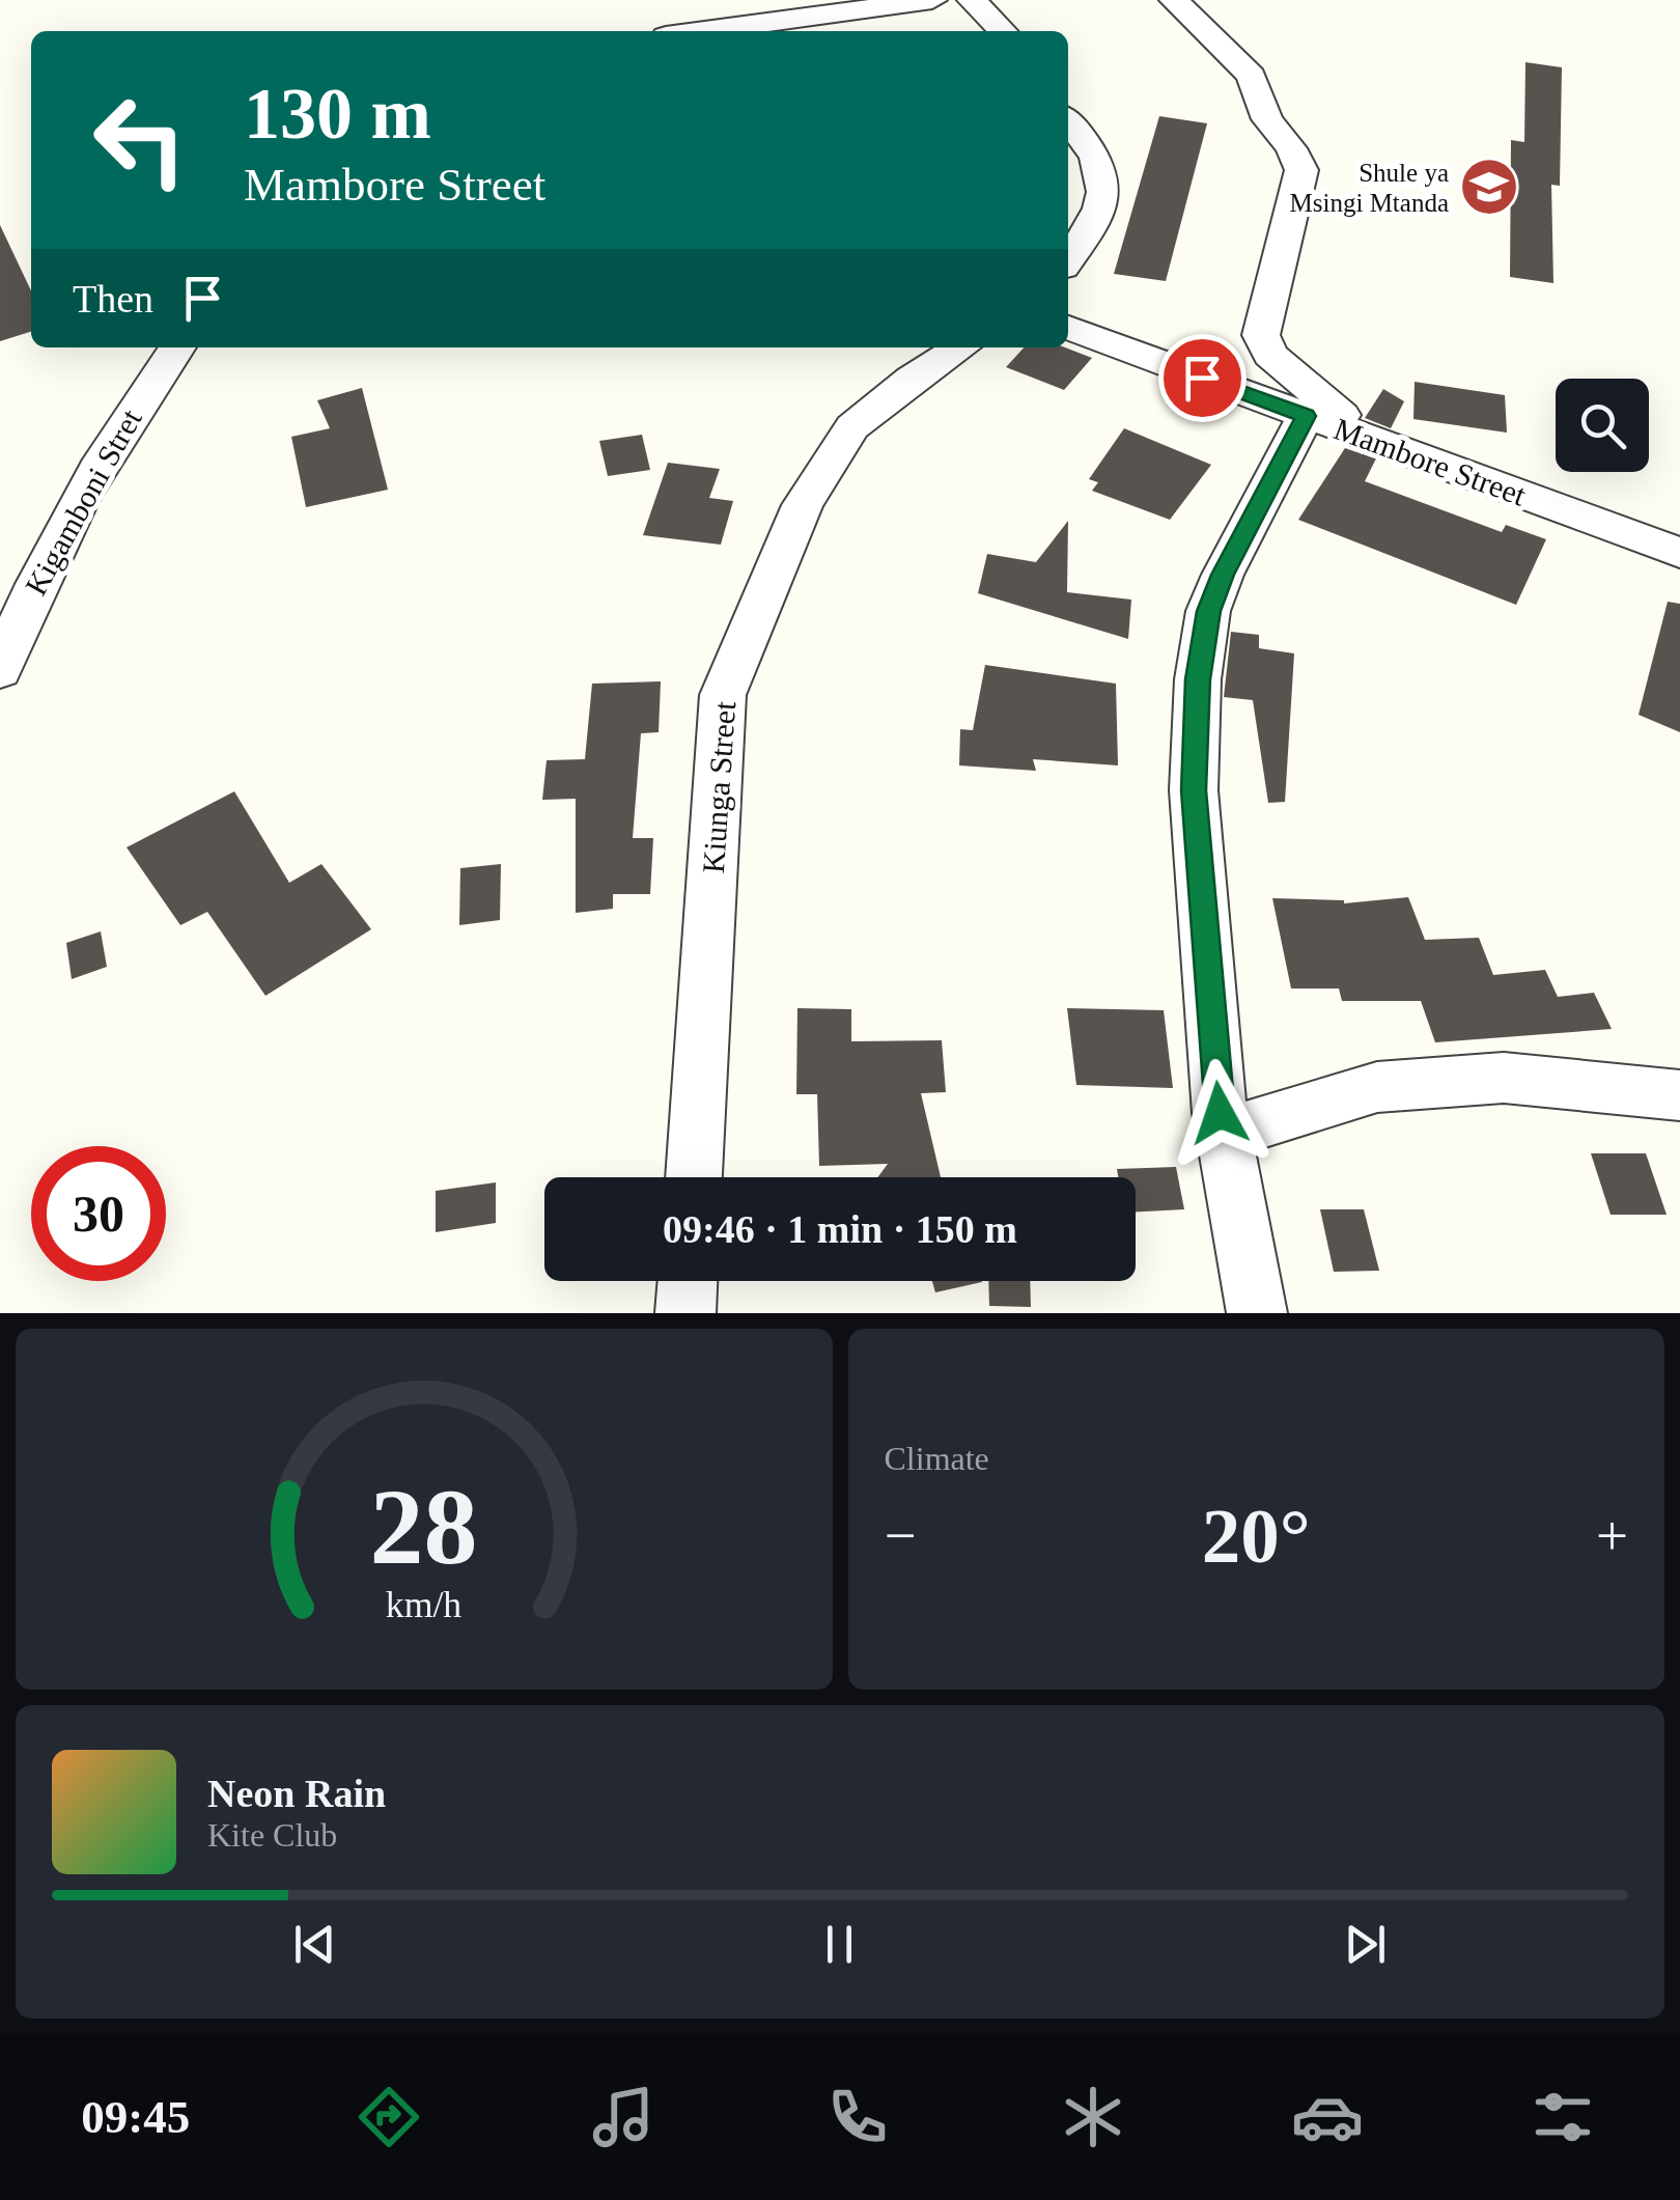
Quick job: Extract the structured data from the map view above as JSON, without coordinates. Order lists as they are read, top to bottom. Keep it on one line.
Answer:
{"streets":{"street":["Mambore Street","Kigamboni Stret","Kiunga Street"]},"places":{"school or university":["Shule ya Msingi Mtanda"]},"page":{"turn":["130 m","Mambore Street"],"then":"Then","limit":"30","trip":"09:46 · 1 min · 150 m","tile":"Climate","heat":["−","20°","+"],"song":["Neon Rain","Kite Club"],"tabs":"09:45","gauge":["28","km/h"]}}
